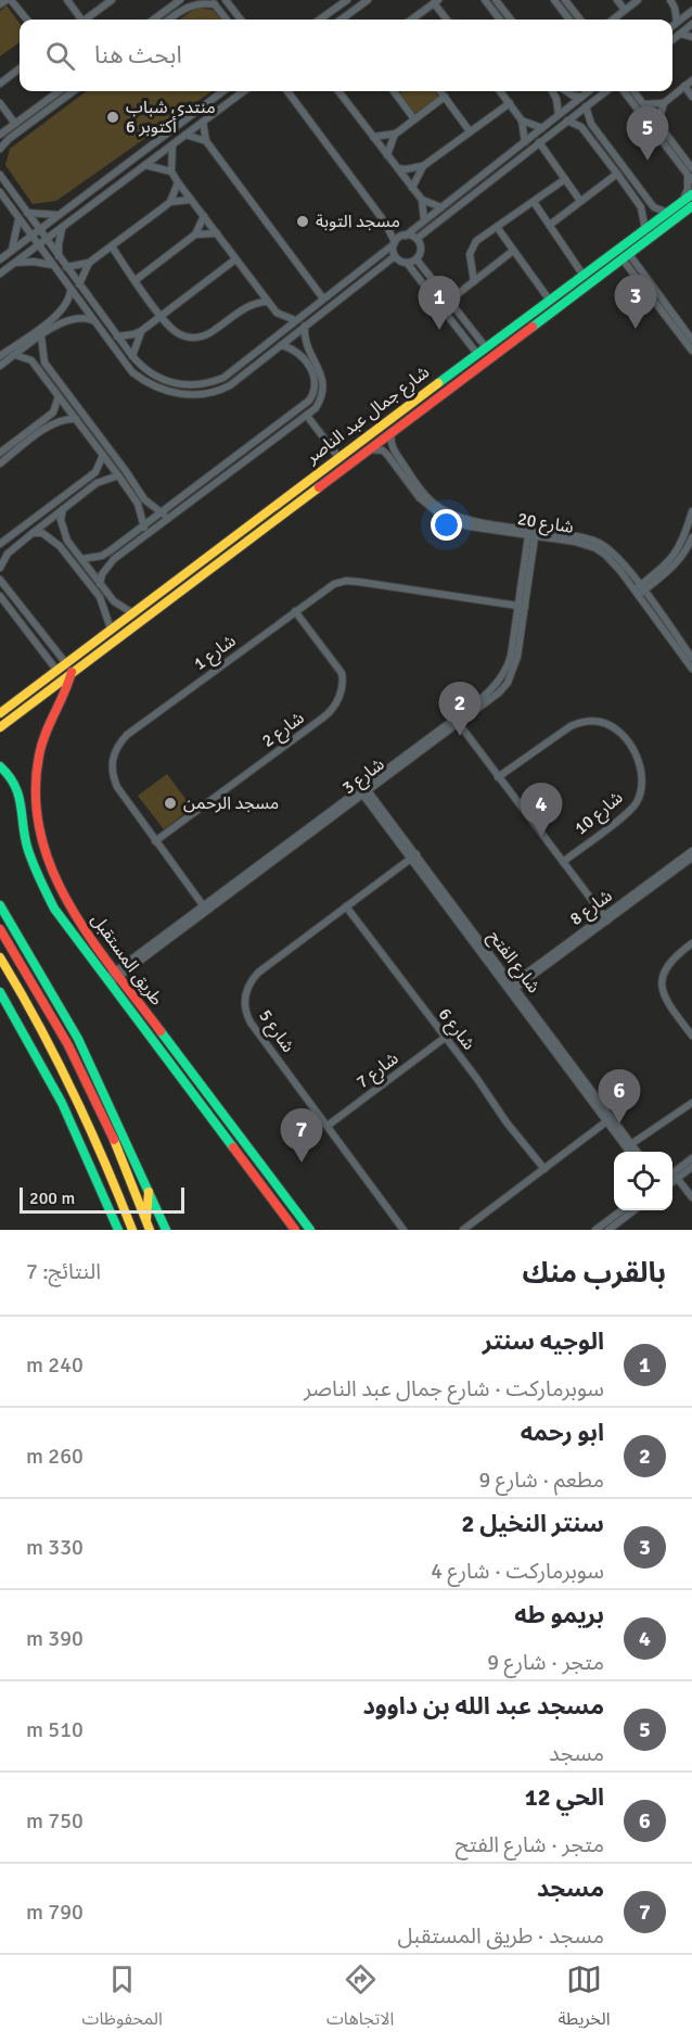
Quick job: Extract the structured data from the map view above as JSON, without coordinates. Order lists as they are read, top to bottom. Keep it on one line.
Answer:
{"streets":{"main road":["شارع جمال عبد الناصر","طريق المستقبل"],"street":["شارع 20","شارع 1","شارع 2","شارع 3","شارع 10","شارع 8","شارع الفتح","شارع 6","شارع 5","شارع 7"]},"crossings":[["شارع جمال عبد الناصر","شارع 20"],["شارع جمال عبد الناصر","طريق المستقبل"],["شارع 20","شارع 3"],["شارع 1","شارع 2"],["شارع 1","شارع 3"],["شارع 3","طريق المستقبل"],["شارع 3","شارع الفتح"],["شارع 8","شارع الفتح"],["شارع الفتح","شارع 5"],["شارع 6","شارع 5"],["شارع 6","شارع 7"],["شارع 5","شارع 7"]],"places":["منتدى شباب 6 أكتوبر","مسجد التوبة","مسجد الرحمن"],"scale_bar":"200 m","page":{"search":"ابحث هنا","pins":["5","3","1","2","4","6","7"],"scale":"200 m","heading":["بالقرب منك","النتائج: 7"],"list":[{"mark":"1","name":"الوجيه سنتر","note":"سوبرماركت · شارع جمال عبد الناصر","value":"240 m"},{"mark":"2","name":"ابو رحمه","note":"مطعم · شارع 9","value":"260 m"},{"mark":"3","name":"سنتر النخيل 2","note":"سوبرماركت · شارع 4","value":"330 m"},{"mark":"4","name":"بريمو طه","note":"متجر · شارع 9","value":"390 m"},{"mark":"5","name":"مسجد عبد الله بن داوود","note":"مسجد","value":"510 m"},{"mark":"6","name":"الحي 12","note":"متجر · شارع الفتح","value":"750 m"},{"mark":"7","name":"مسجد","note":"مسجد · طريق المستقبل","value":"790 m"}],"nav":["الخريطة","الاتجاهات","المحفوظات"]}}
